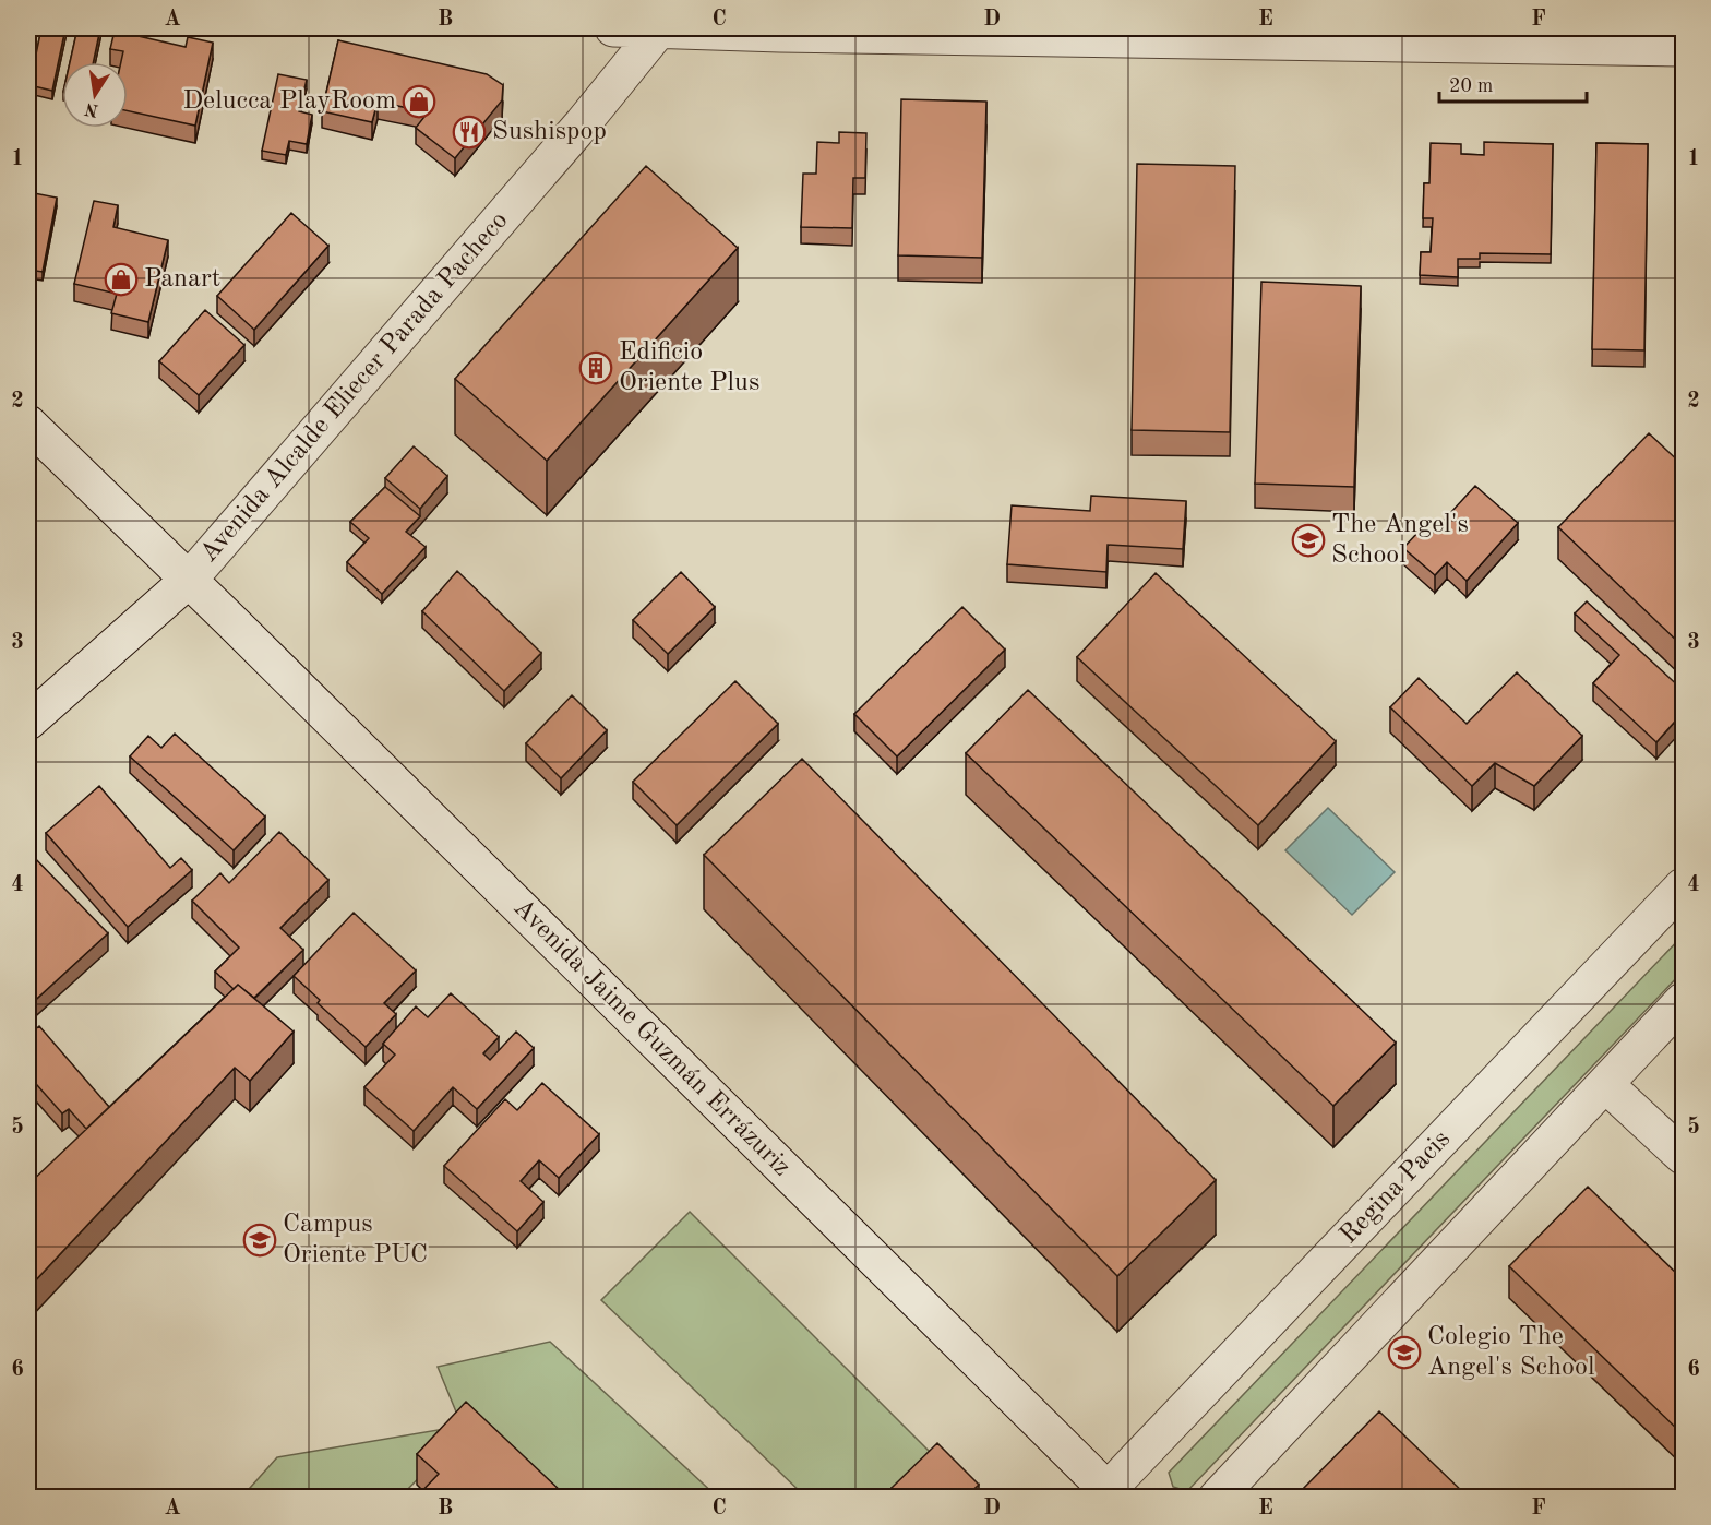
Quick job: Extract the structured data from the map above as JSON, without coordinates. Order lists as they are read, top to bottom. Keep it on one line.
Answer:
{"streets":{"street":["Avenida Alcalde Eliecer Parada Pacheco","Avenida Jaime Guzmán Errázuriz","Regina Pacis"]},"crossings":[["Avenida Alcalde Eliecer Parada Pacheco","Avenida Jaime Guzmán Errázuriz"],["Avenida Jaime Guzmán Errázuriz","Regina Pacis"]],"places":{"shop":["Delucca PlayRoom","Panart"],"restaurant":["Sushispop"],"building":["Edificio Oriente Plus"],"school or university":["The Angel's School","Campus Oriente PUC","Colegio The Angel's School"]},"scale_bar":"20 m","north":"bottom","grid":{"columns":["A","B","C","D","E","F"],"rows":["1","2","3","4","5","6"]}}
